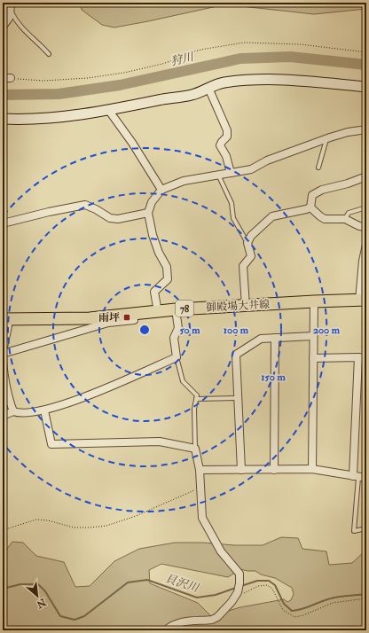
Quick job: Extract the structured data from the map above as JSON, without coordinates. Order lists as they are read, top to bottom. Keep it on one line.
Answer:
{"streets":{"main road":["御殿場大井線","78"]},"water":["狩川","貝沢川"],"places":{"transit":["雨坪"]},"north":"bottom right","rings":["50 m","100 m","200 m","150 m"]}
